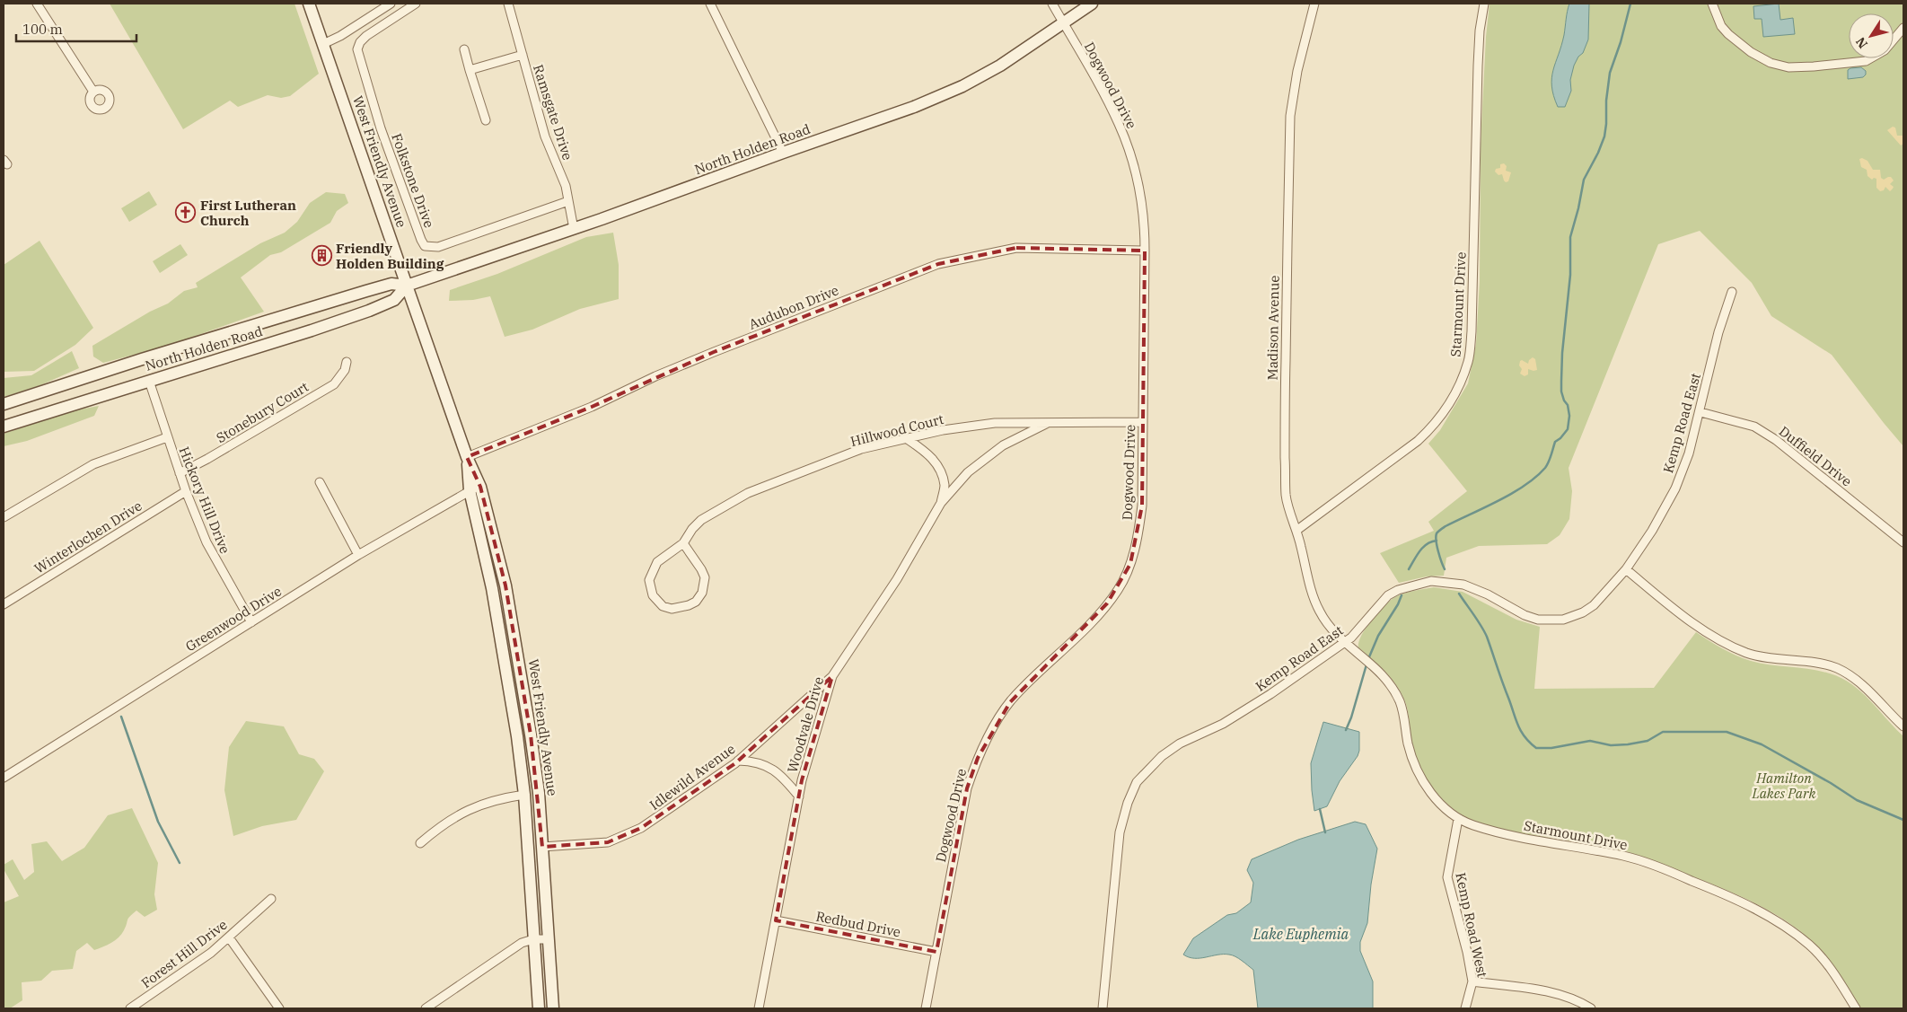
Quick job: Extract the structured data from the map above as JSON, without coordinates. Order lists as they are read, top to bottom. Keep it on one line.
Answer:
{"streets":{"main road":["North Holden Road","West Friendly Avenue"],"street":["Dogwood Drive","Ramsgate Drive","Folkstone Drive","Starmount Drive","Audubon Drive","Madison Avenue","Stonebury Court","Kemp Road East","Hillwood Court","Duffield Drive","Hickory Hill Drive","Winterlochen Drive","Greenwood Drive","Woodvale Drive","Idlewild Avenue","Redbud Drive","Kemp Road West","Forest Hill Drive"]},"crossings":[["Dogwood Drive","North Holden Road"],["Dogwood Drive","Audubon Drive"],["Dogwood Drive","Hillwood Court"],["Dogwood Drive","Redbud Drive"],["Ramsgate Drive","North Holden Road"],["Ramsgate Drive","Folkstone Drive"],["North Holden Road","West Friendly Avenue"],["North Holden Road","Hickory Hill Drive"],["West Friendly Avenue","Audubon Drive"],["West Friendly Avenue","Greenwood Drive"],["West Friendly Avenue","Idlewild Avenue"],["Starmount Drive","Madison Avenue"],["Starmount Drive","Kemp Road East"],["Starmount Drive","Kemp Road West"],["Madison Avenue","Kemp Road East"],["Stonebury Court","Hickory Hill Drive"],["Kemp Road East","Duffield Drive"],["Hillwood Court","Woodvale Drive"],["Hickory Hill Drive","Winterlochen Drive"],["Hickory Hill Drive","Greenwood Drive"],["Woodvale Drive","Idlewild Avenue"],["Woodvale Drive","Redbud Drive"]],"water":["Lake Euphemia"],"parks":["Hamilton Lakes Park"],"places":{"church":["First Lutheran Church"],"building":["Friendly Holden Building"]},"scale_bar":"100 m","north":"bottom left"}
